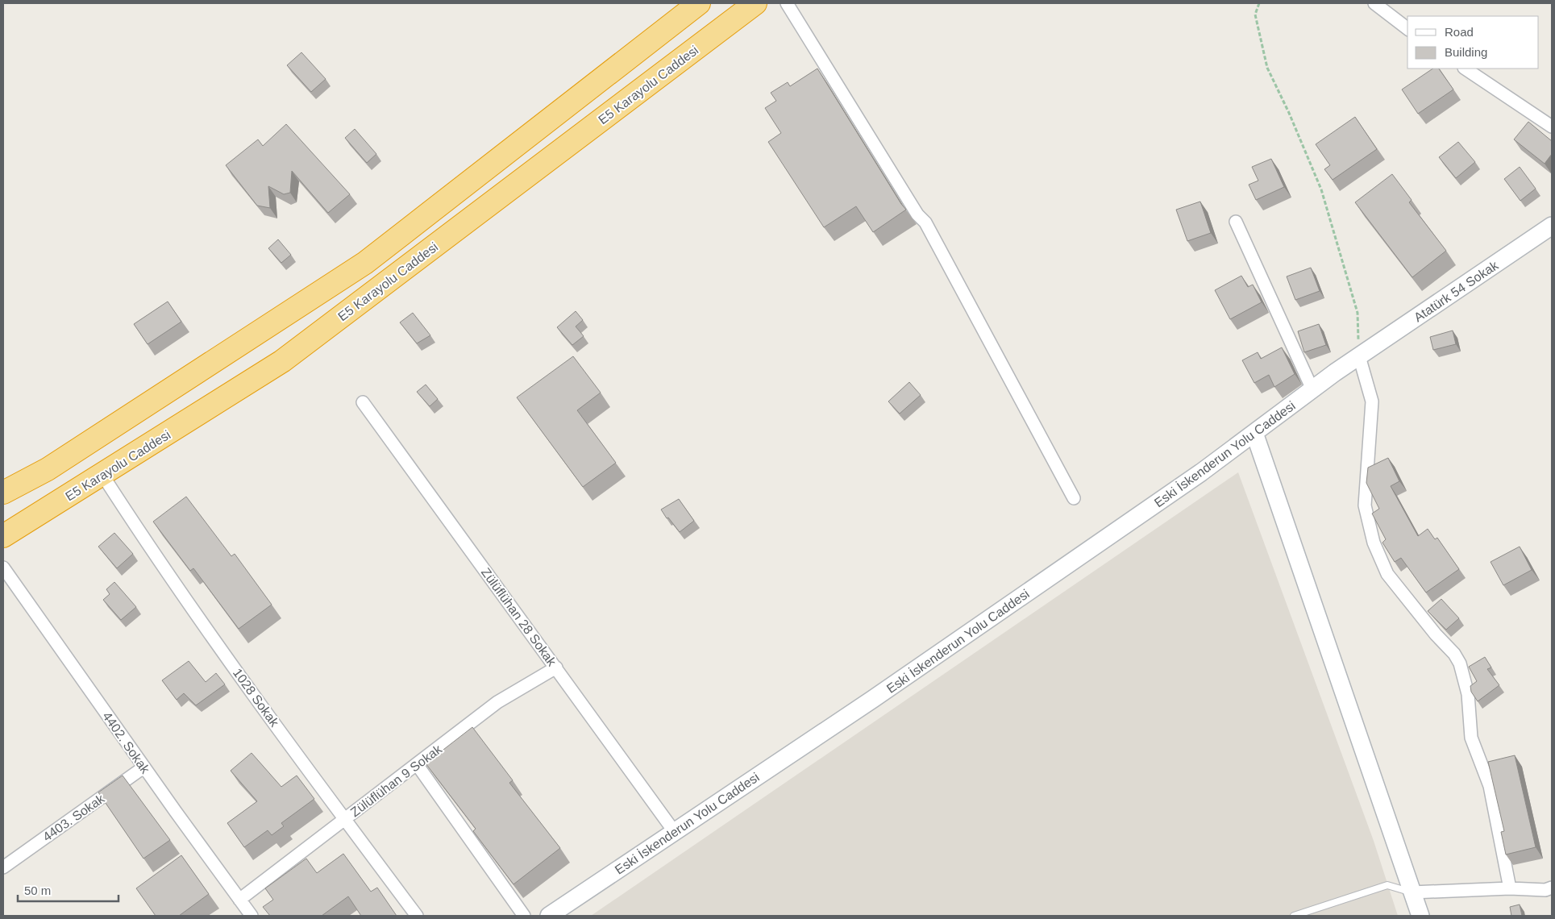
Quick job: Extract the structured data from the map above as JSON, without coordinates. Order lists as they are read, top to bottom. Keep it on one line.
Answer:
{"streets":{"highway":["E5 Karayolu Caddesi"],"street":["Atatürk 54 Sokak","Eski İskenderun Yolu Caddesi","Zülüflühan 28 Sokak","1028 Sokak","4402. Sokak","Zülüflühan 9 Sokak","4403. Sokak"]},"crossings":[["E5 Karayolu Caddesi","1028 Sokak"],["Atatürk 54 Sokak","Eski İskenderun Yolu Caddesi"],["Eski İskenderun Yolu Caddesi","Zülüflühan 28 Sokak"],["Zülüflühan 28 Sokak","Zülüflühan 9 Sokak"],["1028 Sokak","Zülüflühan 9 Sokak"],["4402. Sokak","Zülüflühan 9 Sokak"],["4402. Sokak","4403. Sokak"]],"legend":["Road","Building"],"scale_bar":"50 m"}
